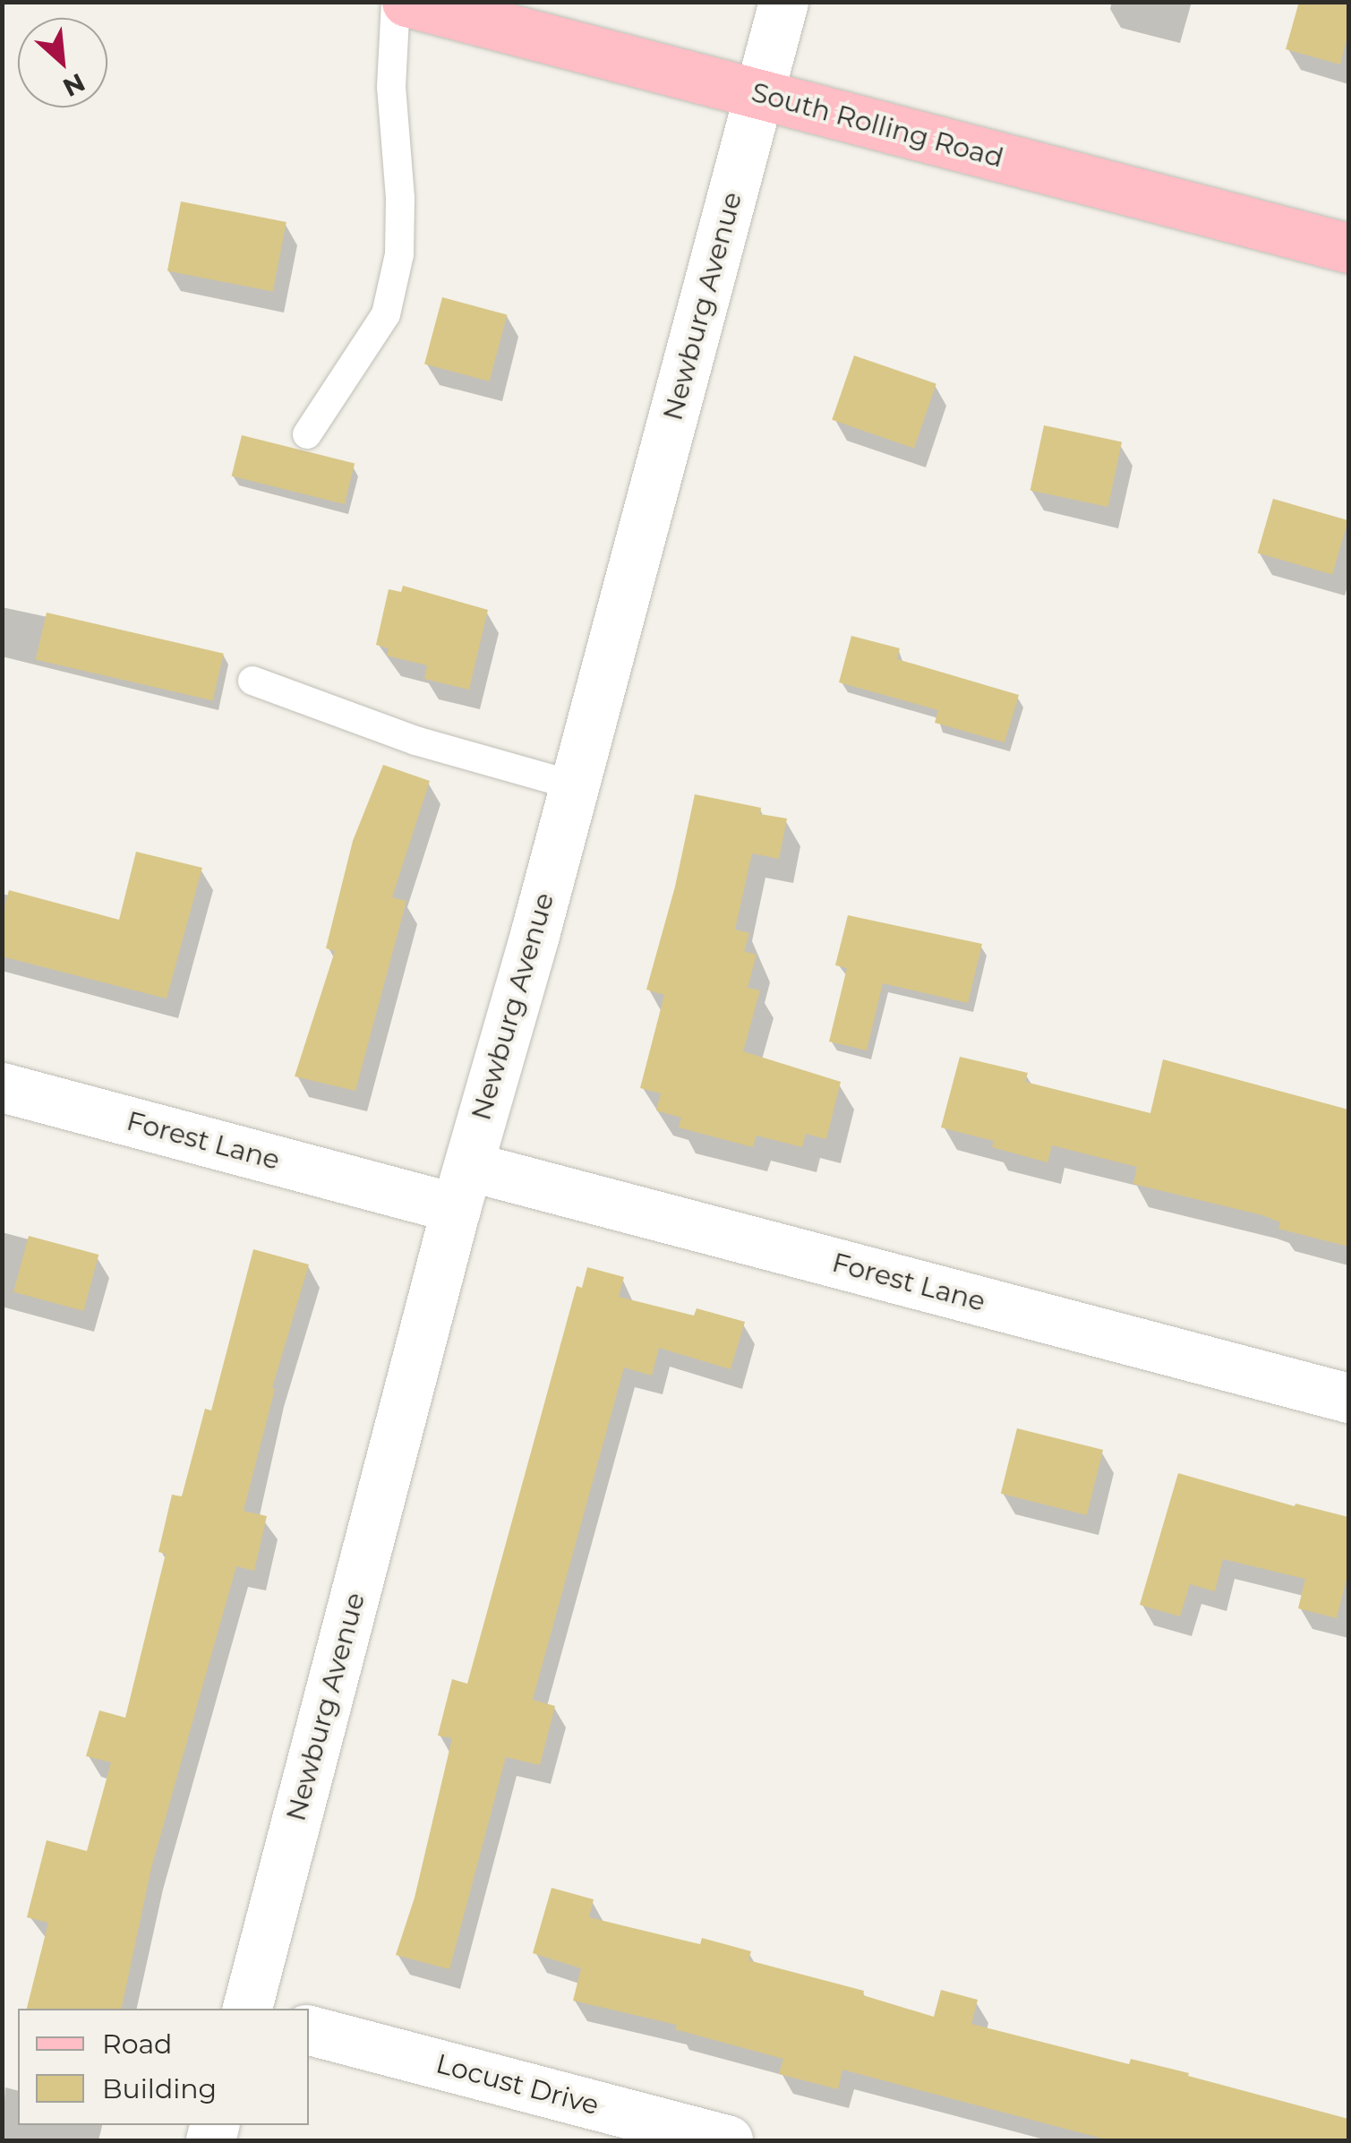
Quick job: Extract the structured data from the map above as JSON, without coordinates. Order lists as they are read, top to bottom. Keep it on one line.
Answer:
{"streets":{"main road":["South Rolling Road"],"street":["Newburg Avenue","Forest Lane","Locust Drive"]},"crossings":[["South Rolling Road","Newburg Avenue"],["Newburg Avenue","Forest Lane"]],"legend":["Road","Building"],"north":"bottom right"}
